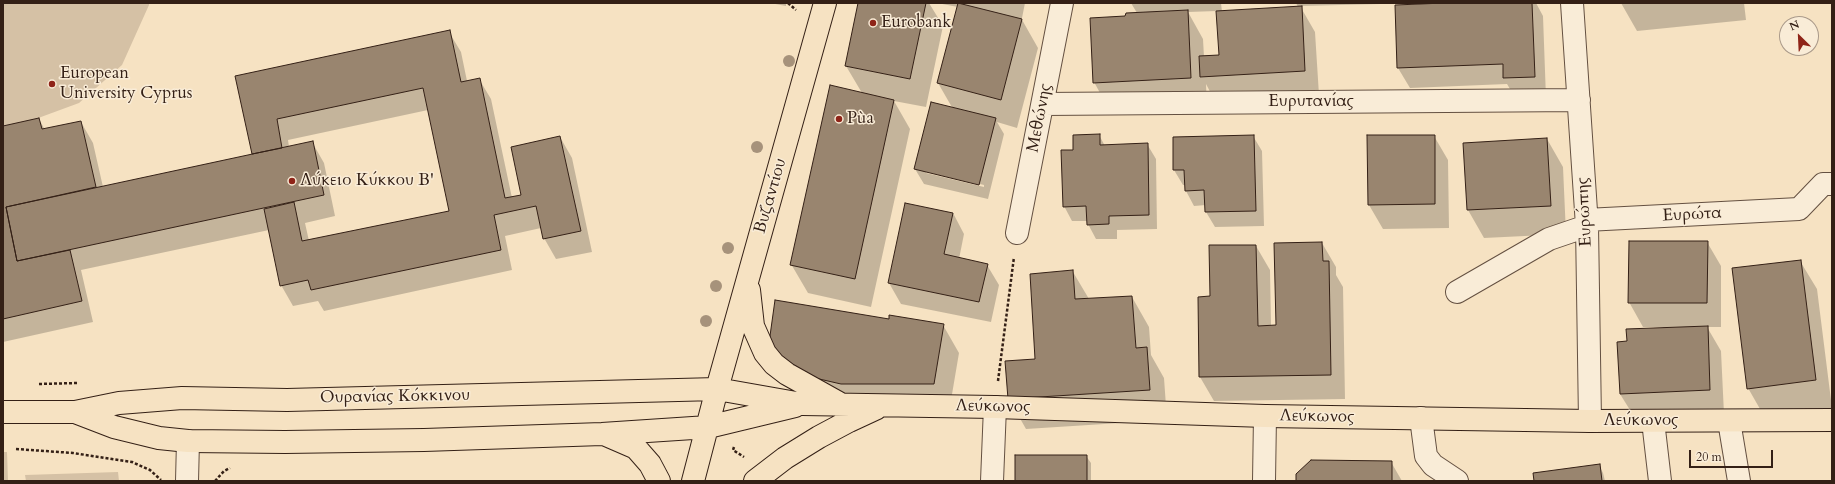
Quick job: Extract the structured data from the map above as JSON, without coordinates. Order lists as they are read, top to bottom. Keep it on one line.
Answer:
{"streets":{"main road":["Βυζαντίου","Ουρανίας Κόκκινου","Λεύκωνος"],"street":["Ευρυτανίας","Μεθώνης","Ευρώπης","Ευρώτα"]},"crossings":[["Ευρυτανίας","Μεθώνης"],["Ευρυτανίας","Ευρώπης"],["Βυζαντίου","Ουρανίας Κόκκινου"],["Βυζαντίου","Λεύκωνος"],["Ευρώπης","Ευρώτα"],["Ευρώπης","Λεύκωνος"],["Ουρανίας Κόκκινου","Λεύκωνος"]],"places":["Eurobank","European University Cyprus","Pùa","Λύκειο Κύκκου Β'"],"scale_bar":"20 m","north":"top left"}
